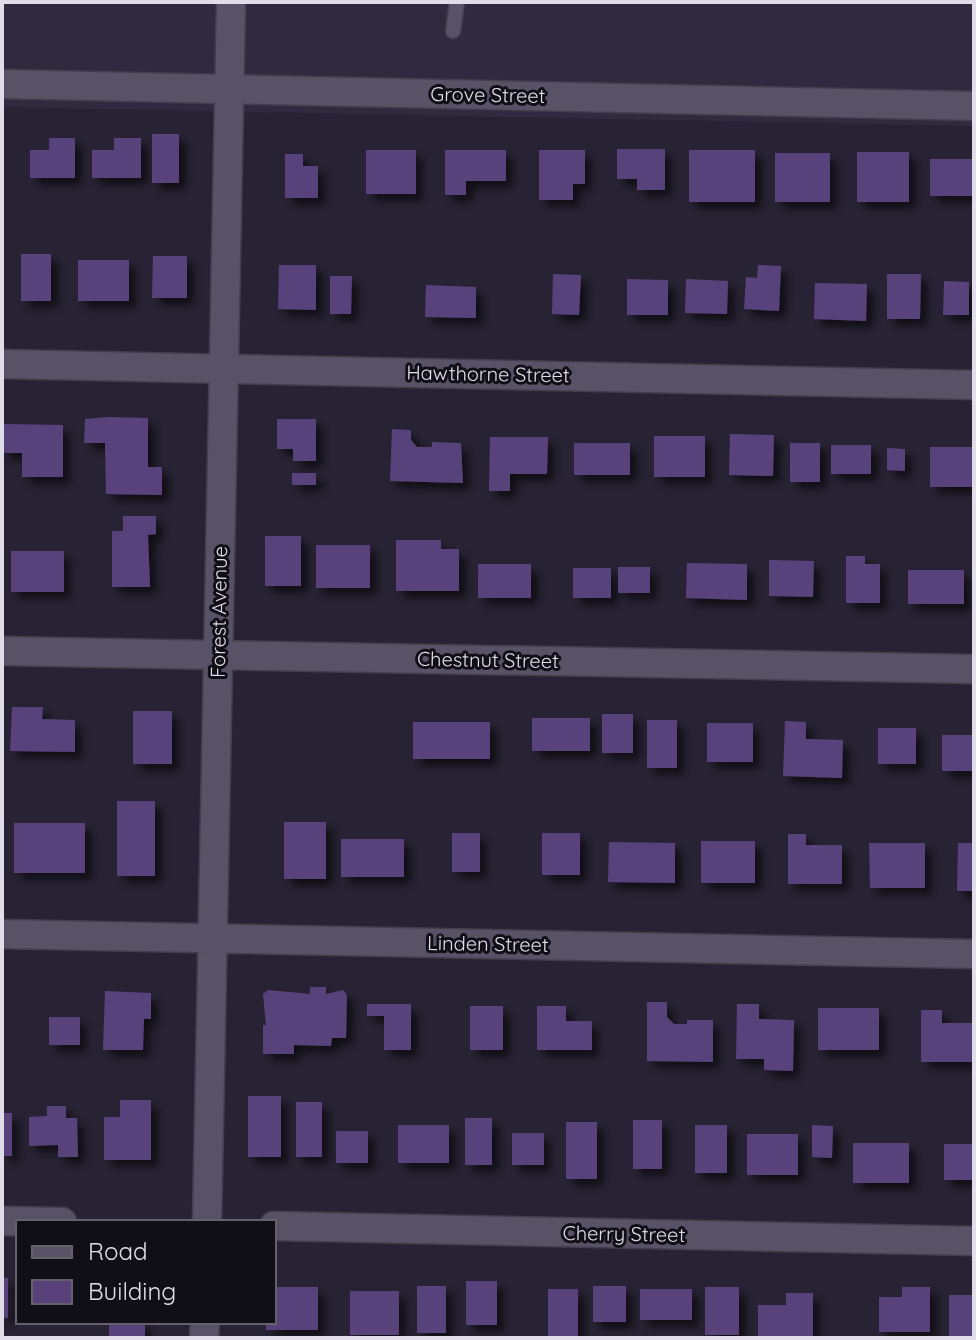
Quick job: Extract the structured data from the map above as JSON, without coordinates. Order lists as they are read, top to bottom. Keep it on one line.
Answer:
{"streets":{"street":["Grove Street","Hawthorne Street","Forest Avenue","Chestnut Street","Linden Street","Cherry Street"]},"crossings":[["Grove Street","Forest Avenue"],["Hawthorne Street","Forest Avenue"],["Forest Avenue","Chestnut Street"],["Forest Avenue","Linden Street"]],"legend":["Road","Building"]}
